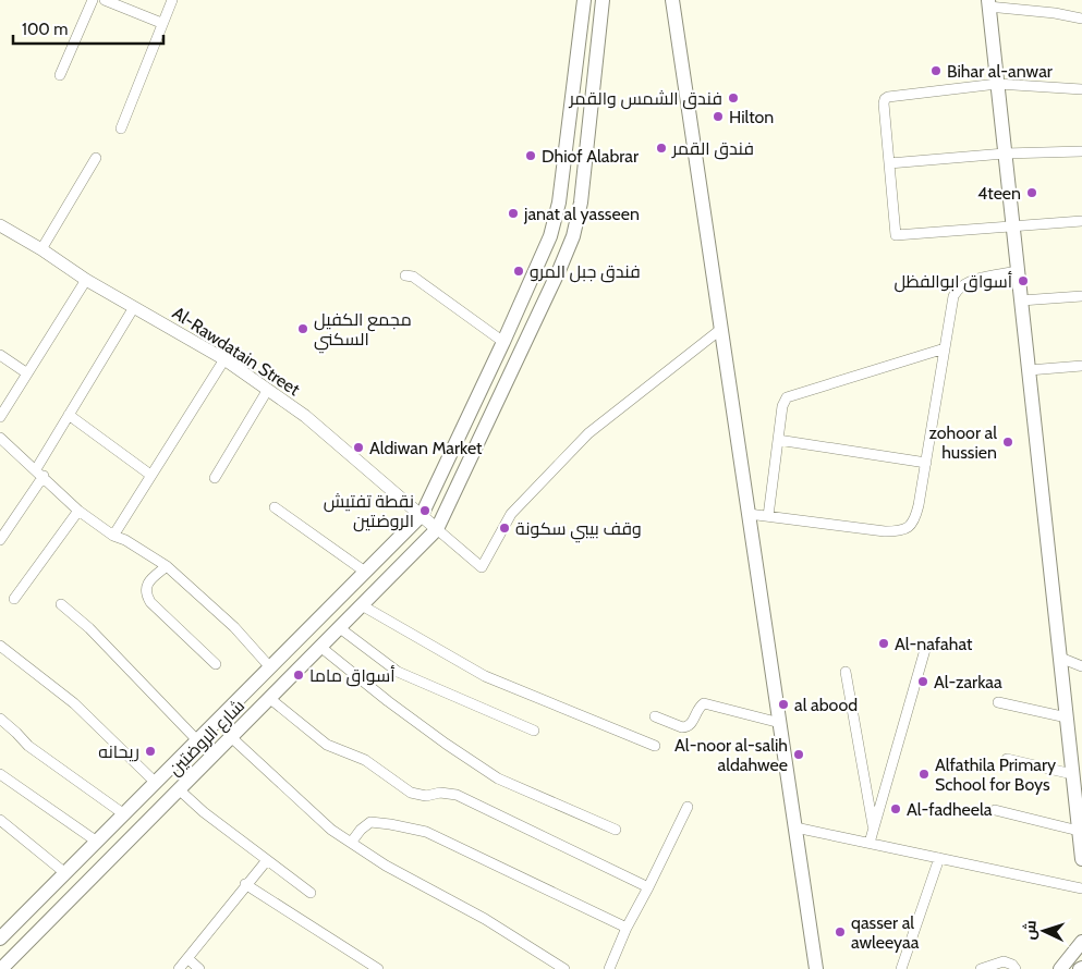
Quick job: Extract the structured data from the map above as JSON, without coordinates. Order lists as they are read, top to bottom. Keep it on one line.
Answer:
{"streets":{"main road":["شارع الروضتين"],"street":["Al-Rawdatain Street"]},"crossings":[["Al-Rawdatain Street","شارع الروضتين"]],"places":["Bihar al-anwar","فندق الشمس والقمر","Hilton","فندق القمر","Dhiof Alabrar","4teen","janat al yasseen","فندق جبل المرو","أسواق ابوالفظل","مجمع الكفيل السكني","zohoor al hussien","Aldiwan Market","نقطة تفتيش الروضتين","وقف بيبي سكونة","Al-nafahat","أسواق ماما","Al-zarkaa","al abood","ريحانه","Al-noor al-salih aldahwee","Alfathila Primary School for Boys","Al-fadheela","qasser al awleeyaa"],"scale_bar":"100 m","north":"left"}
